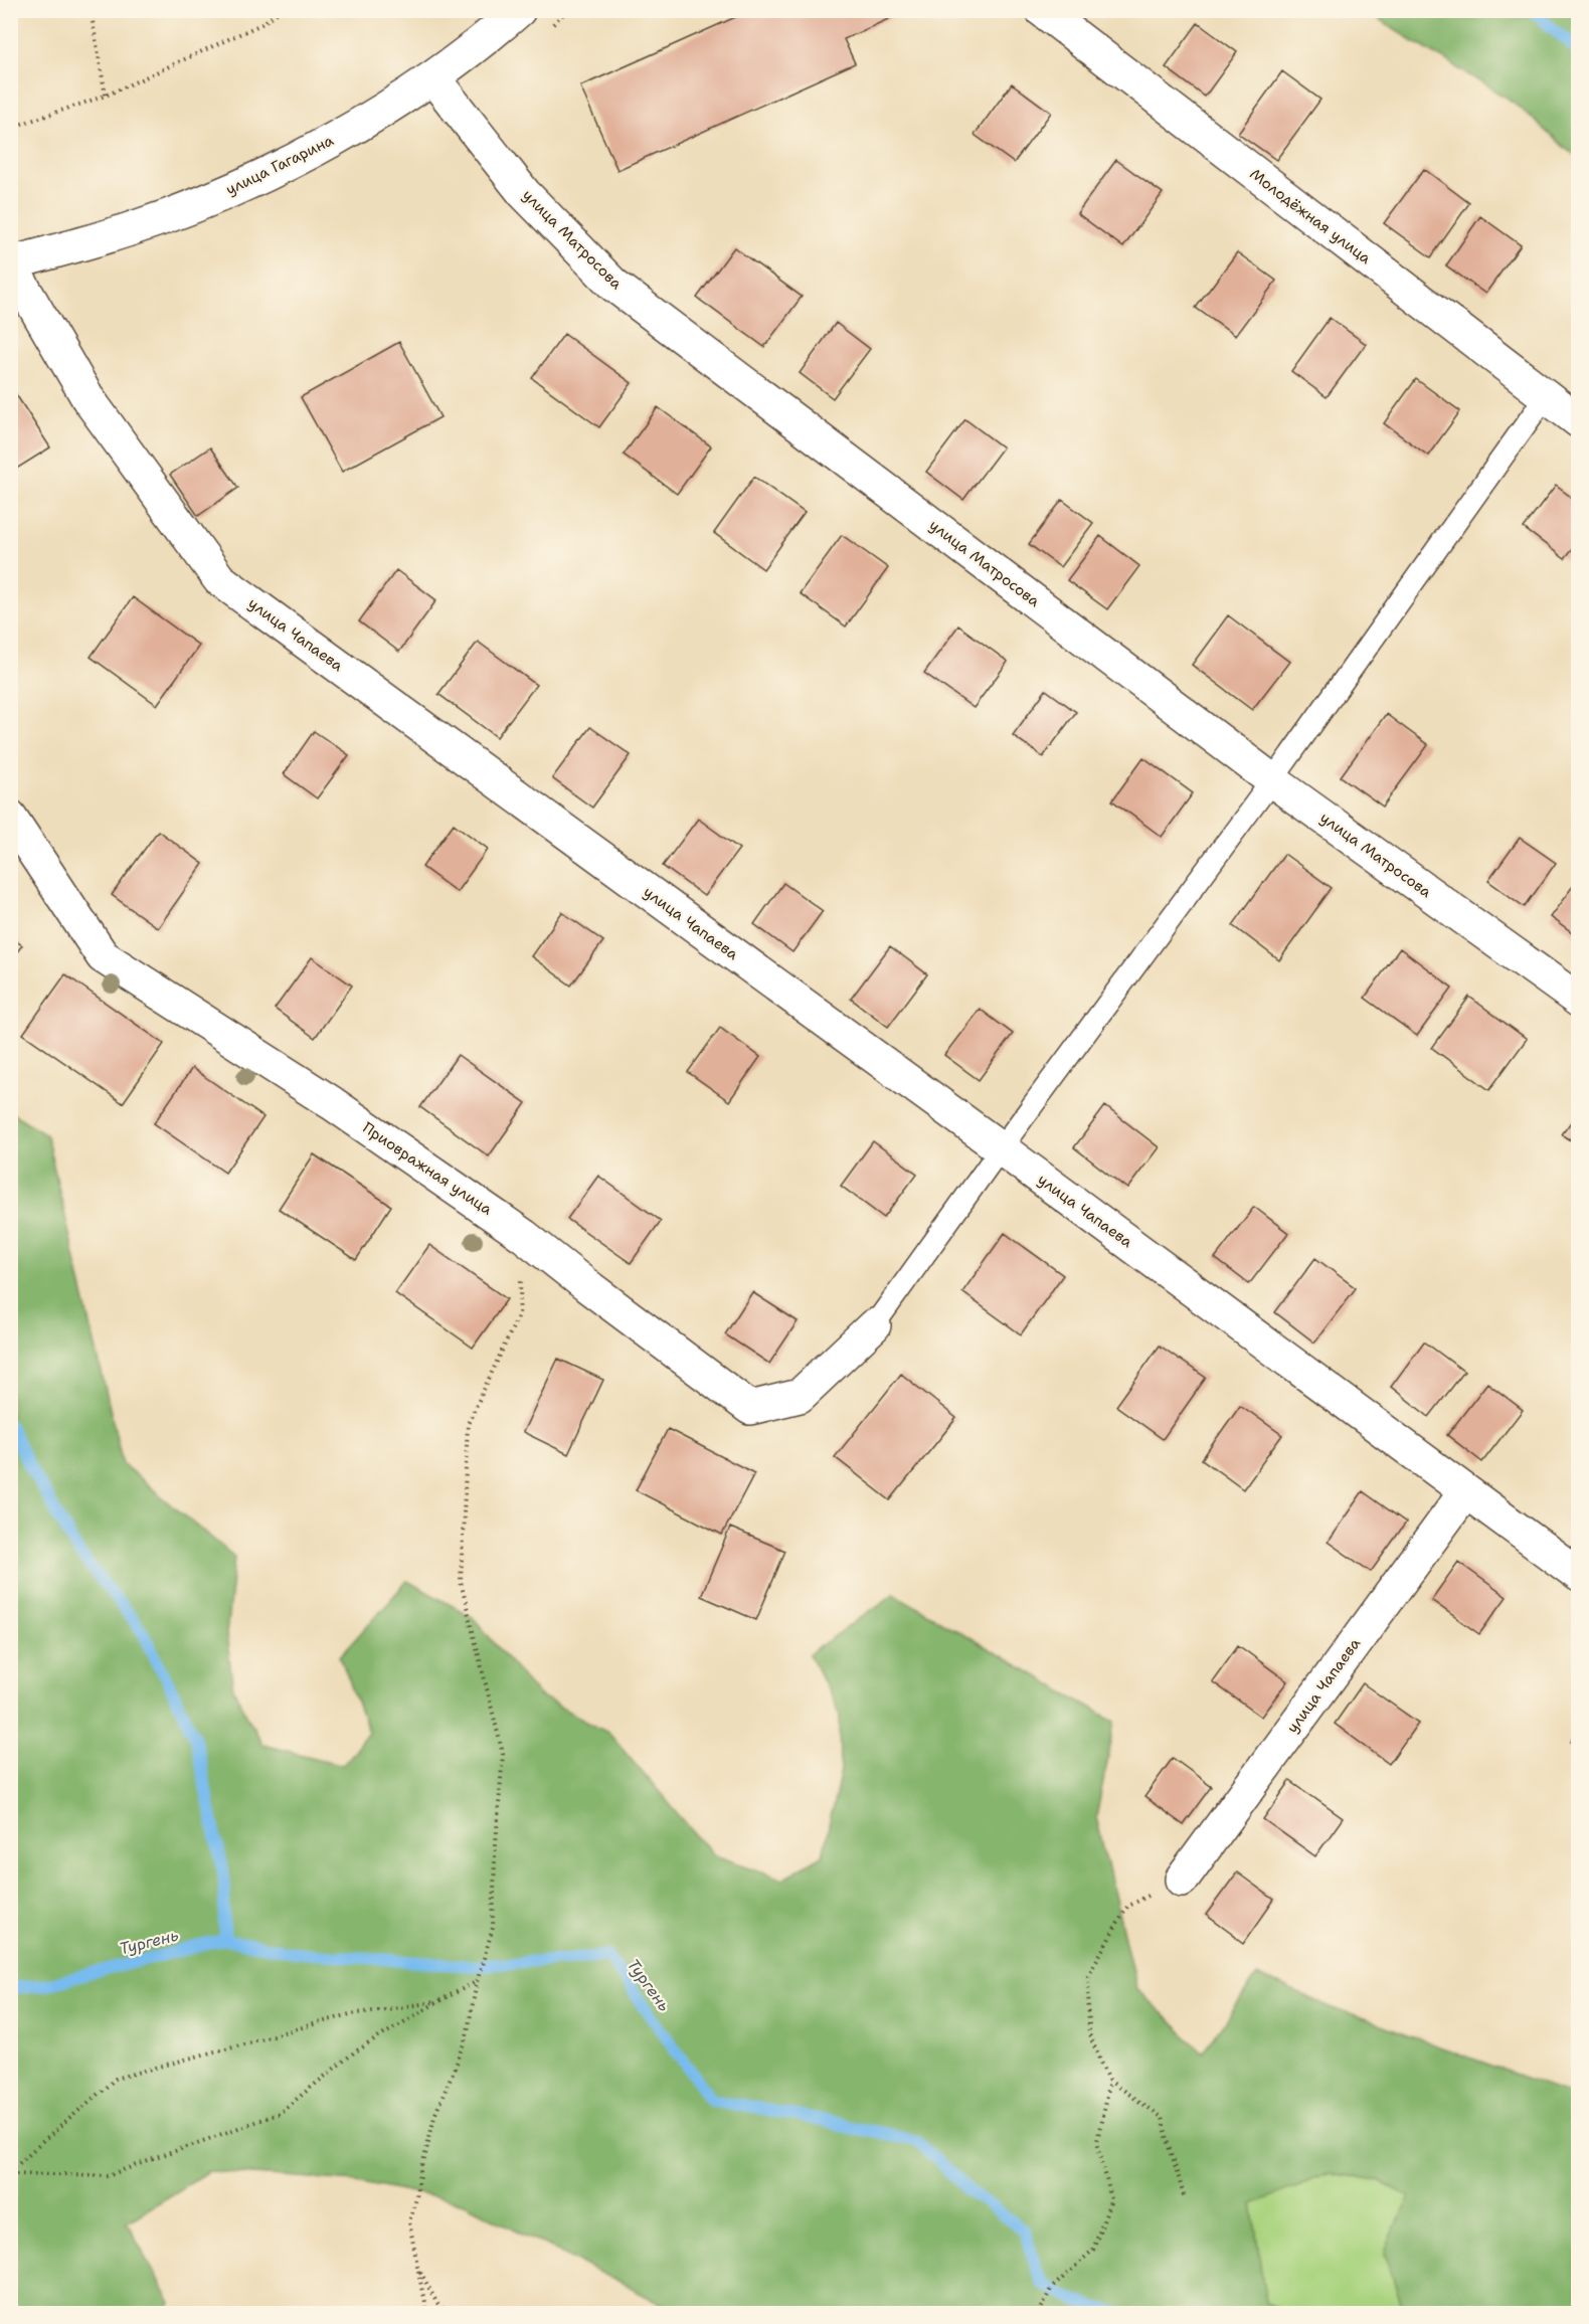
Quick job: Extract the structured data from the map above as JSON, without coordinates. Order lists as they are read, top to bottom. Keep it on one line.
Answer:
{"streets":{"street":["улица Гагарина","Молодёжная улица","улица Матросова","улица Чапаева","Приовражная улица"]},"crossings":[["улица Гагарина","улица Матросова"],["улица Гагарина","улица Чапаева"]],"water":["Тургень"]}
